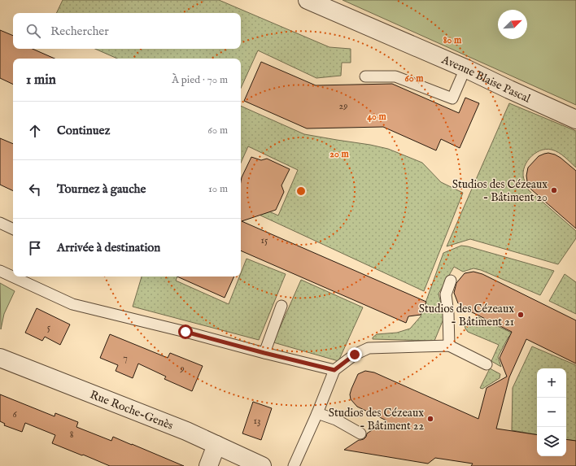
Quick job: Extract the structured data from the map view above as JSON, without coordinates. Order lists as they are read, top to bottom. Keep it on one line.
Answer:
{"streets":{"street":["Avenue Blaise Pascal","Rue Roche-Genès"]},"places":["Studios des Cézeaux - Bâtiment 20","Studios des Cézeaux - Bâtiment 21","Studios des Cézeaux - Bâtiment 22"],"house_numbers":["29","15","5","7","9","6","13","8"],"north":"top right","page":{"search":"Rechercher","heading":["1 min","À pied · 70 m"],"list":[["Continuez","60 m"],["Tournez à gauche","10 m"],"Arrivée à destination"],"map_buttons":["+","−"]},"rings":["80 m","60 m","40 m","20 m"]}
